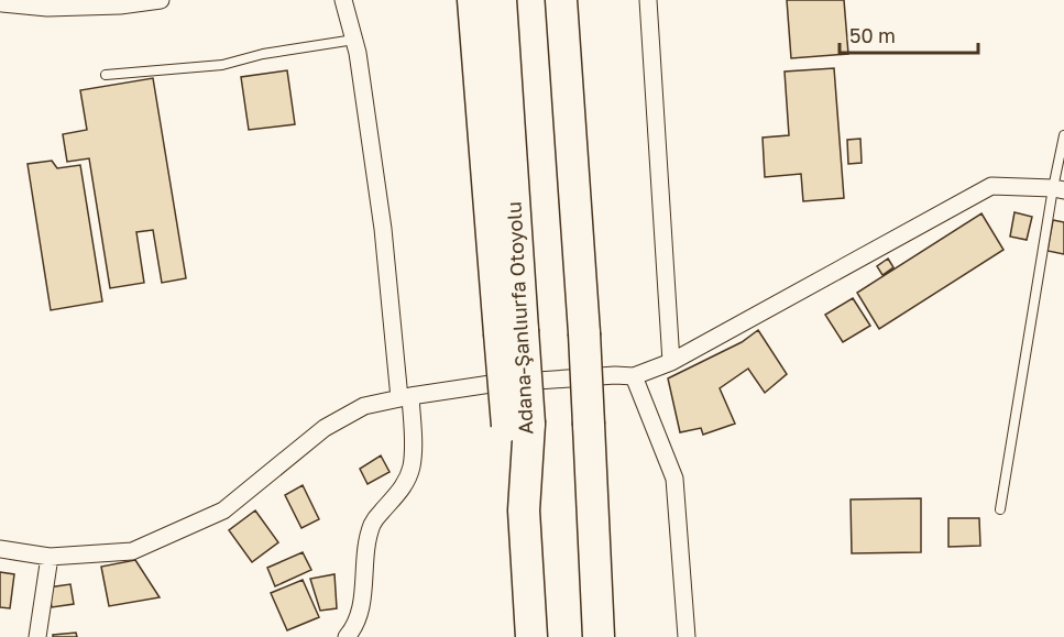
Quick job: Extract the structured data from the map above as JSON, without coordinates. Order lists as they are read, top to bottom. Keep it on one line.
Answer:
{"streets":{"highway":["Adana-Şanlıurfa Otoyolu"]},"scale_bar":"50 m"}
